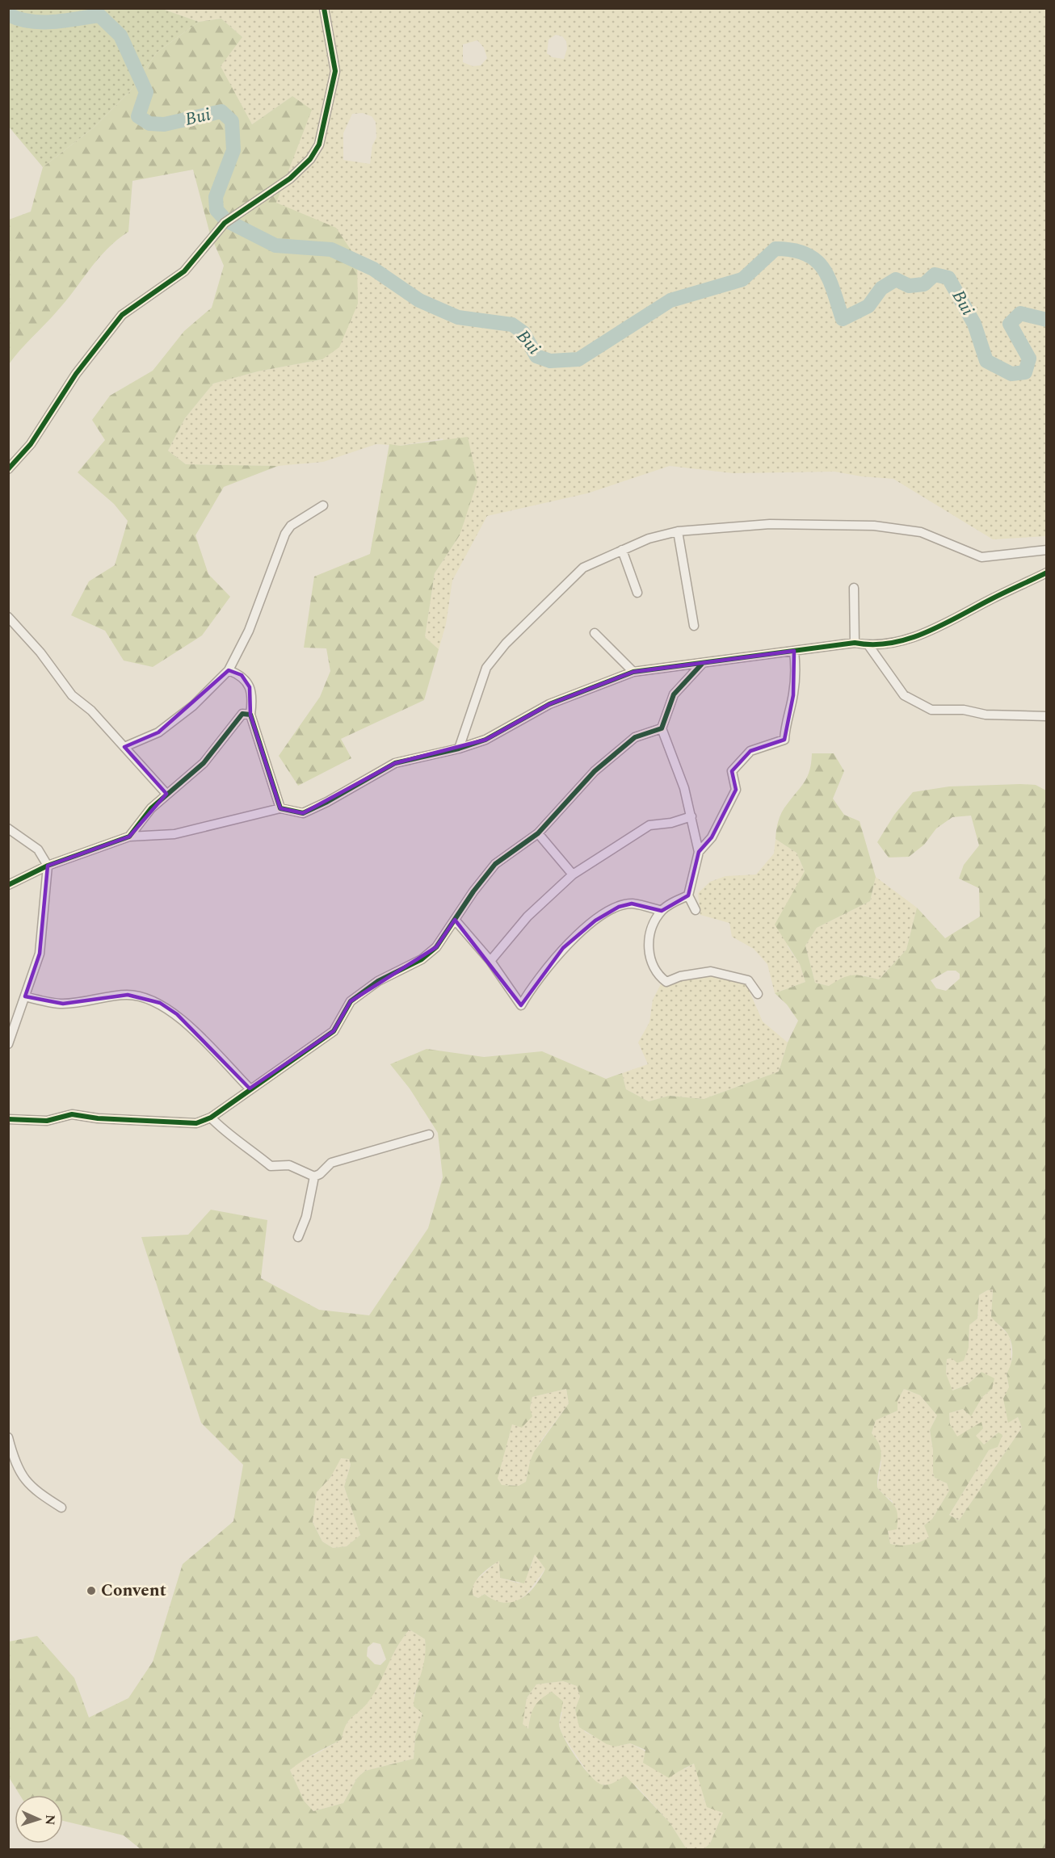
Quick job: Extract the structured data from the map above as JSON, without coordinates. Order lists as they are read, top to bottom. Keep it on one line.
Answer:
{"water":["Bui"],"places":["Convent"],"north":"right"}
